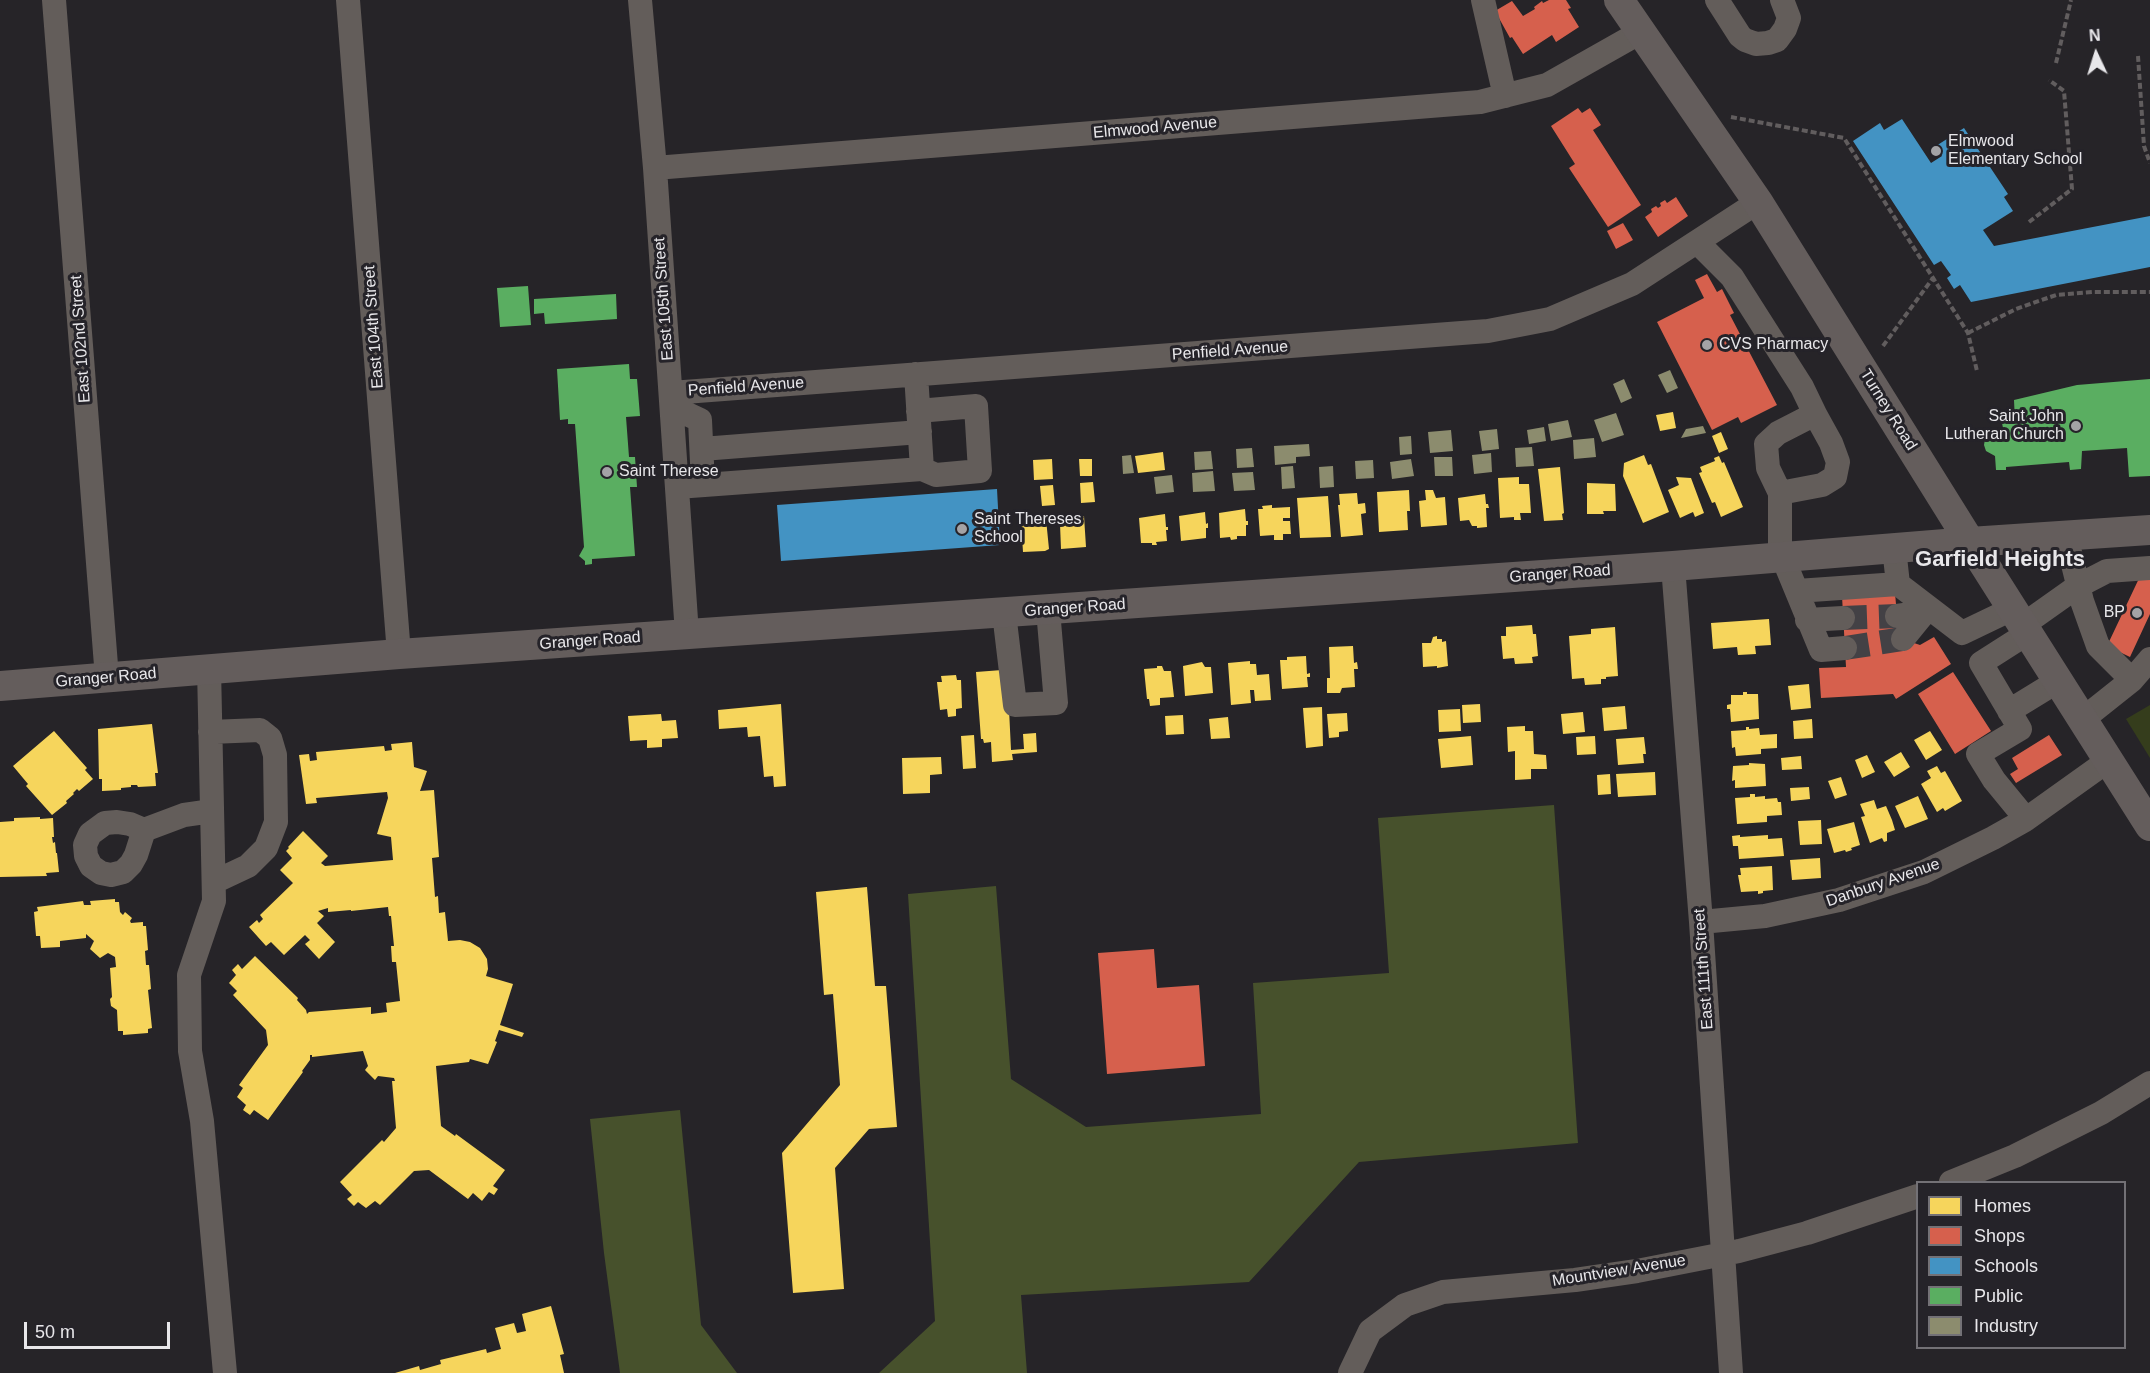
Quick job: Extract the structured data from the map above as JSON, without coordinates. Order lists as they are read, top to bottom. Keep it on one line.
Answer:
{"streets":{"main road":["Turney Road","Granger Road"],"street":["Elmwood Avenue","East 105th Street","East 104th Street","East 102nd Street","Penfield Avenue","Danbury Avenue","East 111th Street","Mountview Avenue"]},"crossings":[["Elmwood Avenue","East 105th Street"],["Elmwood Avenue","Turney Road"],["East 105th Street","Penfield Avenue"],["East 105th Street","Granger Road"],["East 104th Street","Granger Road"],["East 102nd Street","Granger Road"],["Penfield Avenue","Turney Road"],["Turney Road","Granger Road"],["Turney Road","Danbury Avenue"],["Granger Road","East 111th Street"],["Danbury Avenue","East 111th Street"],["East 111th Street","Mountview Avenue"]],"districts":["Garfield Heights"],"places":["Elmwood Elementary School","CVS Pharmacy","Saint John Lutheran Church","Saint Therese","Saint Thereses School","BP"],"legend":["Homes","Shops","Schools","Public","Industry"],"scale_bar":"50 m","north":"top"}
